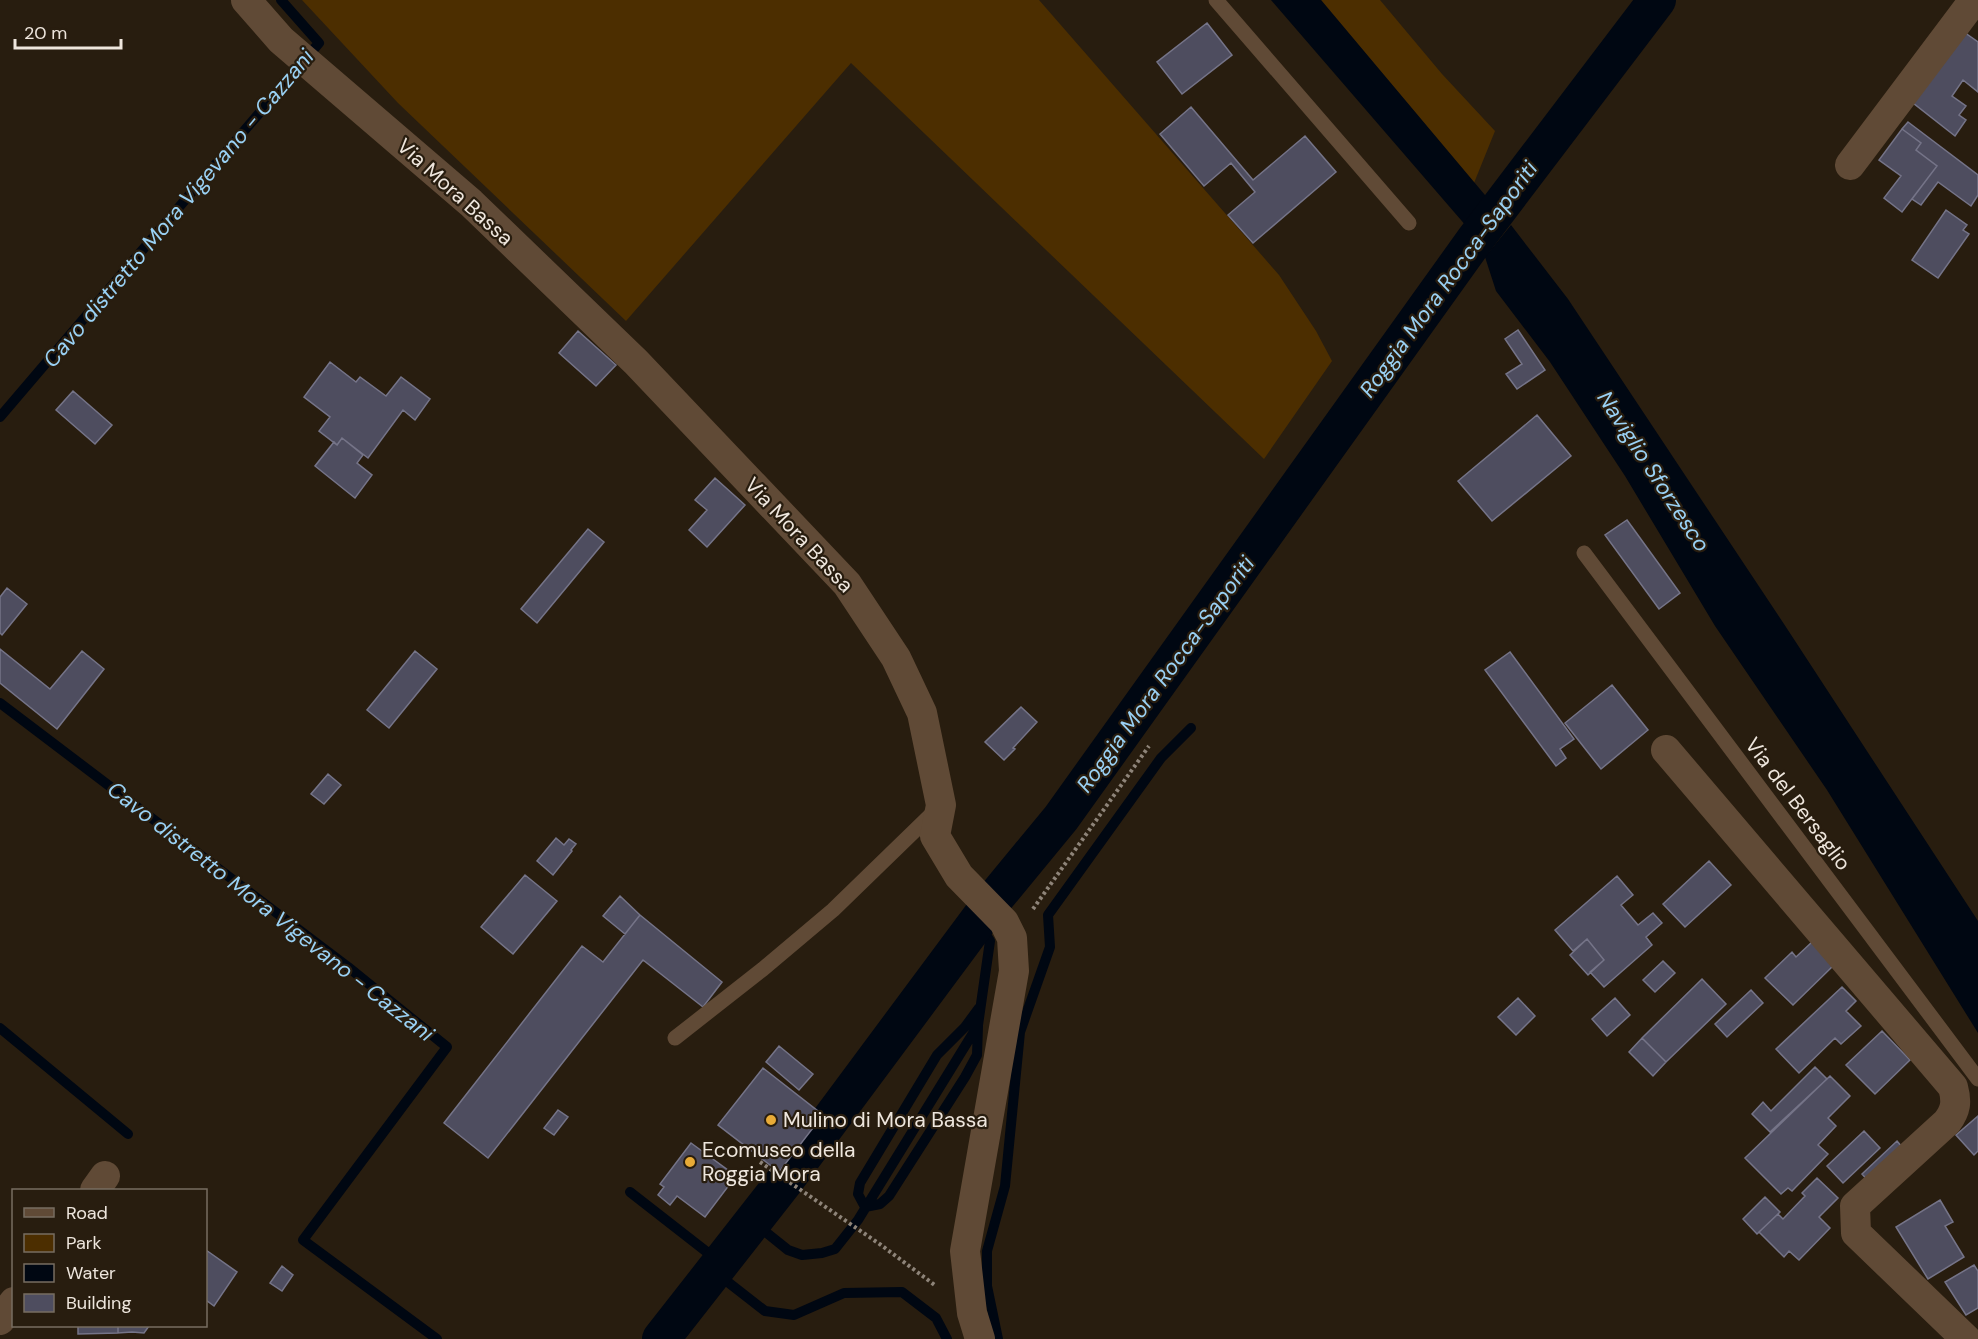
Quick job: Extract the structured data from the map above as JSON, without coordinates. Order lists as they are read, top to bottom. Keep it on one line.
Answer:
{"streets":{"street":["Via Mora Bassa"],"lane":["Via del Bersaglio"]},"water":["Cavo distretto Mora Vigevano - Cazzani","Roggia Mora Rocca-Saporiti","Naviglio Sforzesco"],"places":["Mulino di Mora Bassa","Ecomuseo della Roggia Mora"],"legend":["Road","Park","Water","Building"],"scale_bar":"20 m"}
